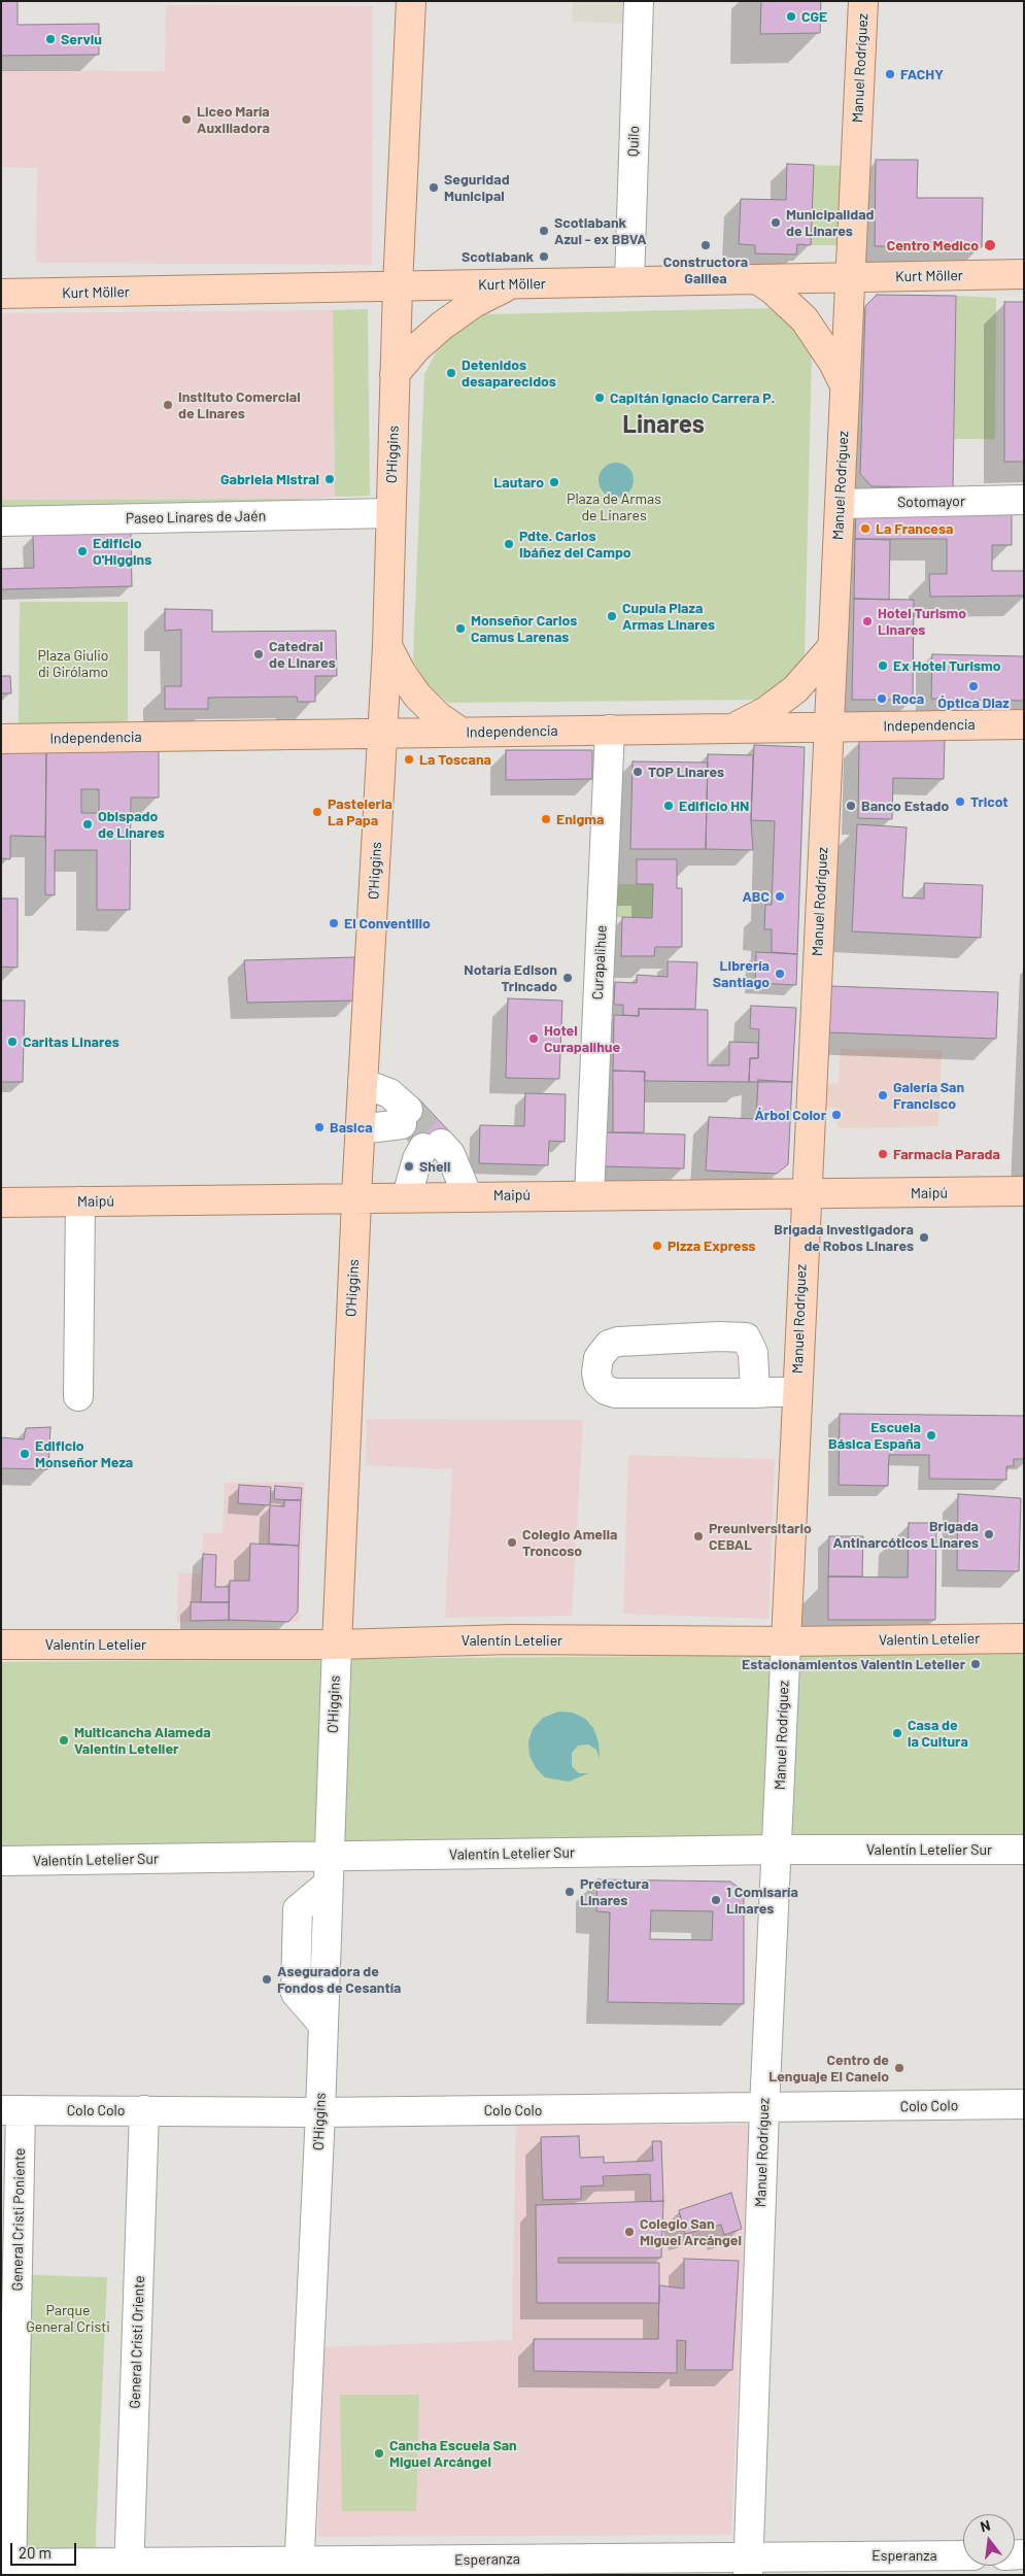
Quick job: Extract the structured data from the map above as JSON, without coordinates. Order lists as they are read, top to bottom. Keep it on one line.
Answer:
{"streets":{"main road":["Manuel Rodríguez","Kurt Möller","O'Higgins","Independencia","Maipú","Valentín Letelier"],"street":["Quilo","Sotomayor","Paseo Linares de Jaén","Curapalihue","Valentín Letelier Sur","Colo Colo","General Cristi Poniente","General Cristi Oriente","Esperanza"]},"crossings":[["Manuel Rodríguez","Kurt Möller"],["Manuel Rodríguez","Sotomayor"],["Manuel Rodríguez","Independencia"],["Manuel Rodríguez","Maipú"],["Manuel Rodríguez","Valentín Letelier"],["Manuel Rodríguez","Valentín Letelier Sur"],["Manuel Rodríguez","Colo Colo"],["Manuel Rodríguez","Esperanza"],["Quilo","Kurt Möller"],["Kurt Möller","O'Higgins"],["O'Higgins","Paseo Linares de Jaén"],["O'Higgins","Independencia"],["O'Higgins","Maipú"],["O'Higgins","Valentín Letelier"],["O'Higgins","Valentín Letelier Sur"],["O'Higgins","Colo Colo"],["O'Higgins","Esperanza"],["Independencia","Curapalihue"],["Curapalihue","Maipú"],["Colo Colo","General Cristi Poniente"],["Colo Colo","General Cristi Oriente"],["General Cristi Poniente","Esperanza"],["General Cristi Oriente","Esperanza"]],"districts":["Linares"],"parks":["Plaza de Armas de Linares","Plaza Giulio di Girólamo","Parque General Cristi"],"places":["CGE","Serviu","FACHY","Liceo María Auxiliadora","Seguridad Municipal","Municipalidad de Linares","Scotiabank Azul - ex BBVA","Constructora Galilea","Centro Medico","Scotiabank","Detenidos desaparecidos","Capitán Ignacio Carrera P.","Instituto Comercial de Linares","Gabriela Mistral","Lautaro","La Francesa","Pdte. Carlos Ibáñez del Campo","Edificio O'Higgins","Cupula Plaza Armas Linares","Hotel Turismo Linares","Monseñor Carlos Camus Larenas","Catedral de Linares","Ex Hotel Turismo","Óptica Diaz","Roca","La Toscana","TOP Linares","Tricot","Edificio HN","Banco Estado","Pasteleria La Papa","Enigma","Obispado de Linares","ABC","El Conventillo","Librería Santiago","Notaría Edison Trincado","Hotel Curapalihue","Caritas Linares","Galería San Francisco","Árbol Color","Basica","Farmacia Parada","Shell","Brigada Investigadora de Robos Linares","Pizza Express","Escuela Básica España","Edificio Monseñor Meza","Brigada Antinarcóticos Linares","Preuniversitario CEBAL","Colegio Amelia Troncoso","Estacionamientos Valentin Letelier","Casa de la Cultura","Multicancha Alameda Valentín Letelier","Prefectura Linares","1 Comisaría Linares","Aseguradora de Fondos de Cesantía","Centro de Lenguaje El Canelo","Colegio San Miguel Arcángel","Cancha Escuela San Miguel Arcángel"],"scale_bar":"20 m","north":"top"}
